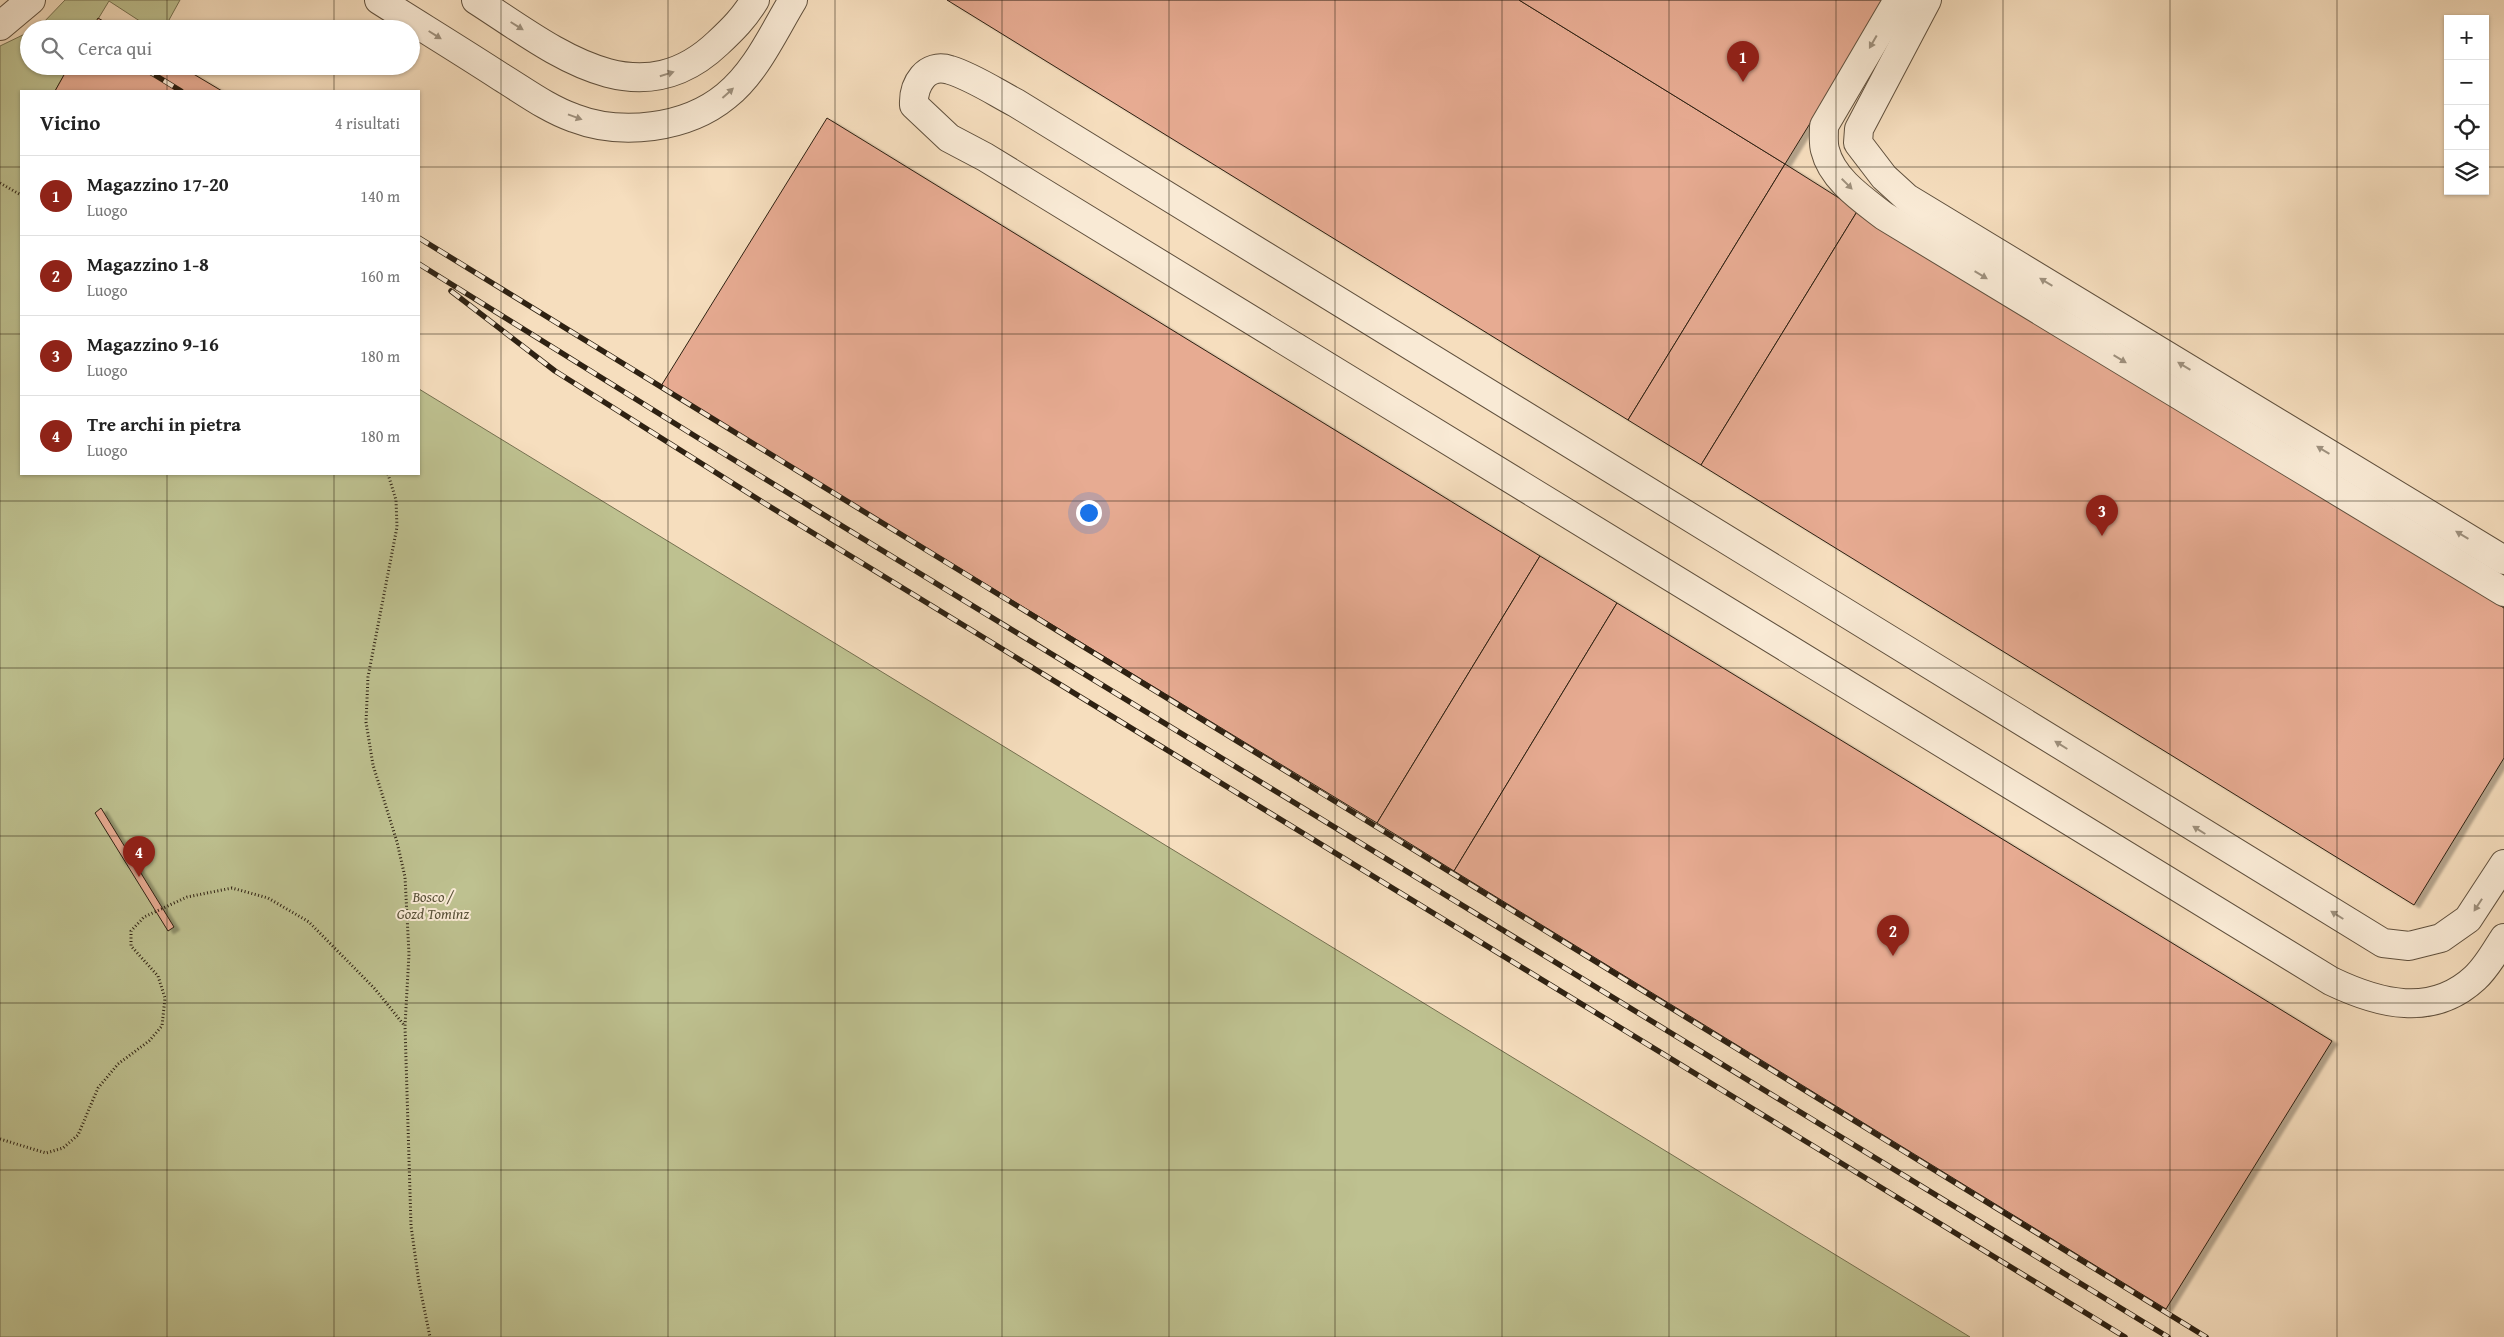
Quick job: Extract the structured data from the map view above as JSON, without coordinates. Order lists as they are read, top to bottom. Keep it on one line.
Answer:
{"parks":["Bosco / Gozd Tominz"],"page":{"map_buttons":["+","−"],"search":"Cerca qui","pins":["1","3","4","2"],"heading":["Vicino","4 risultati"],"list":[{"mark":"1","name":"Magazzino 17-20","note":"Luogo","value":"140 m"},{"mark":"2","name":"Magazzino 1-8","note":"Luogo","value":"160 m"},{"mark":"3","name":"Magazzino 9-16","note":"Luogo","value":"180 m"},{"mark":"4","name":"Tre archi in pietra","note":"Luogo","value":"180 m"}]}}
